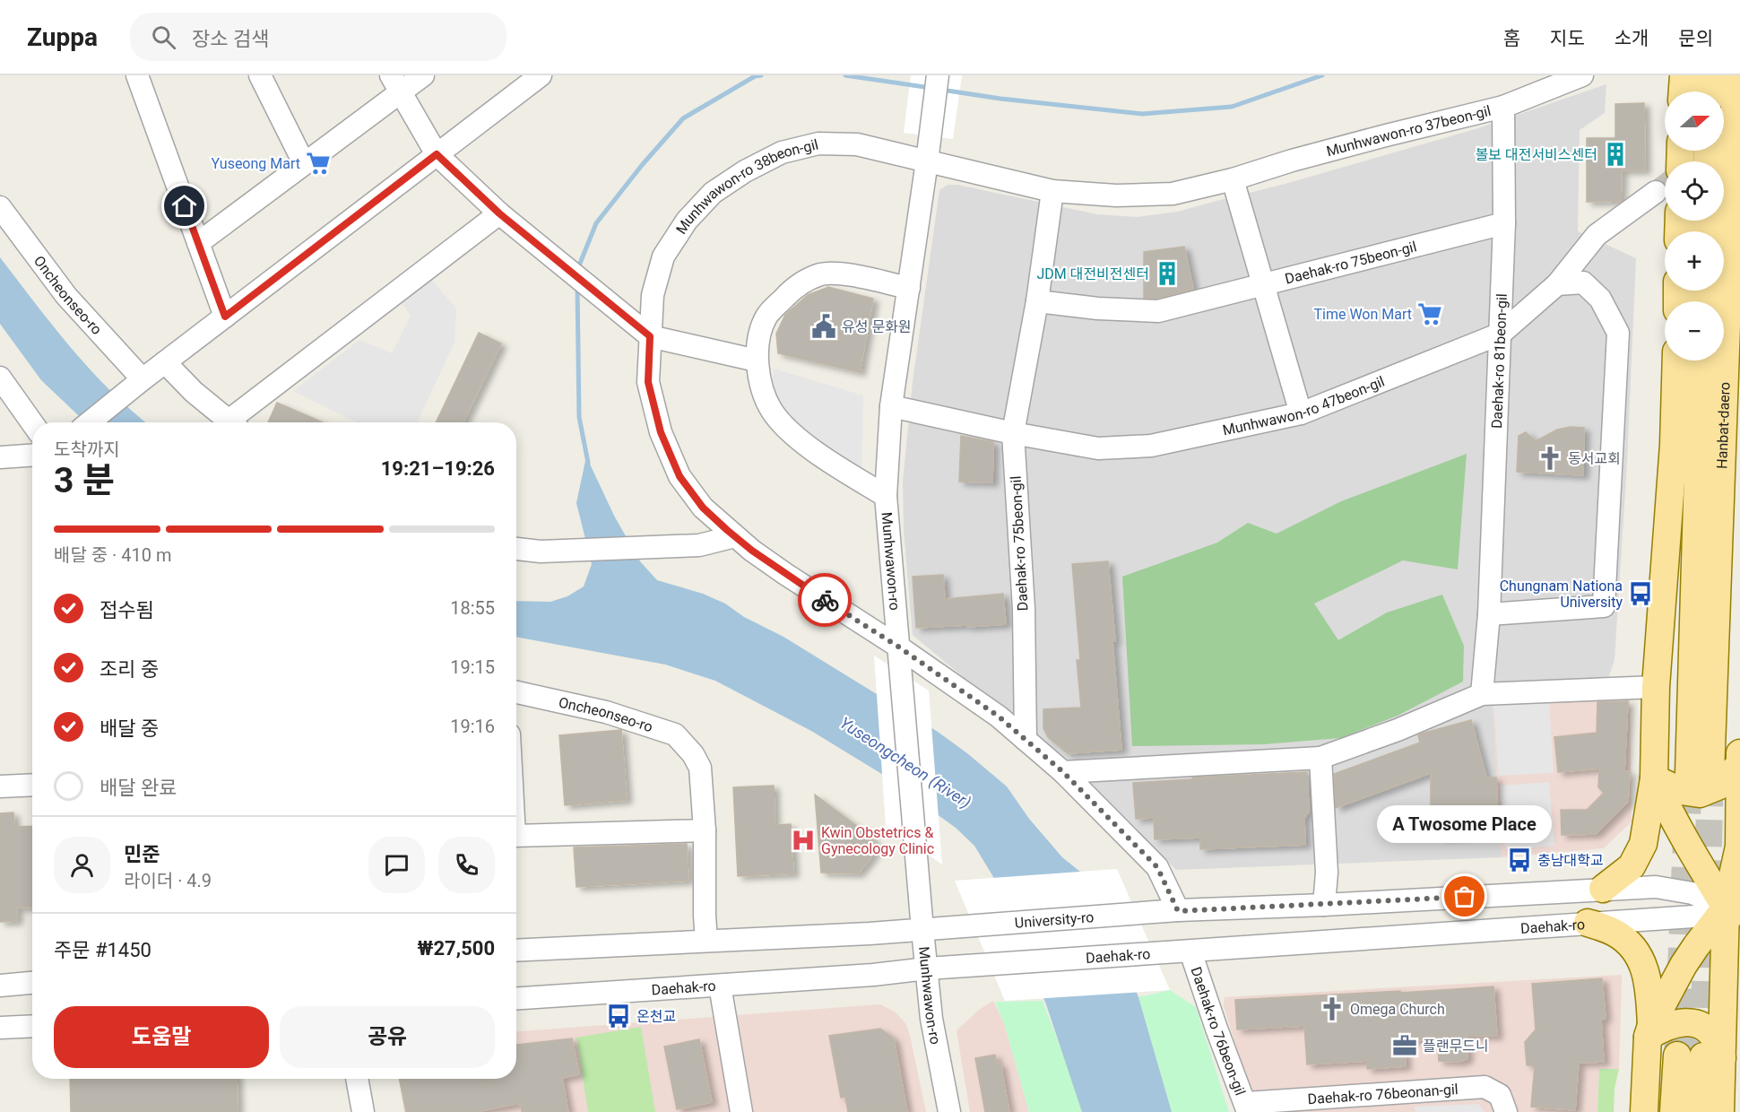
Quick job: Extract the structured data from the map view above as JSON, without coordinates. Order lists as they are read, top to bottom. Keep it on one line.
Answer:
{"streets":{"main road":["Hanbat-daero"],"street":["Munhwawon-ro 37beon-gil","Munhwawon-ro 38beon-gil","Daehak-ro 75beon-gil","Oncheonseo-ro","Daehak-ro 81beon-gil","Munhwawon-ro 47beon-gil","Munhwawon-ro","University-ro","Daehak-ro","Daehak-ro 76beon-gil","Daehak-ro 76beonan-gil"]},"crossings":[["Munhwawon-ro 37beon-gil","Munhwawon-ro 38beon-gil"],["Munhwawon-ro 37beon-gil","Daehak-ro 75beon-gil"],["Munhwawon-ro 37beon-gil","Daehak-ro 81beon-gil"],["Munhwawon-ro 37beon-gil","Munhwawon-ro"],["Munhwawon-ro 38beon-gil","Daehak-ro 75beon-gil"],["Munhwawon-ro 38beon-gil","Munhwawon-ro"],["Daehak-ro 75beon-gil","Daehak-ro 81beon-gil"],["Daehak-ro 75beon-gil","Munhwawon-ro 47beon-gil"],["Daehak-ro 81beon-gil","Munhwawon-ro 47beon-gil"],["Munhwawon-ro 47beon-gil","Munhwawon-ro"],["Munhwawon-ro","University-ro"],["Munhwawon-ro","Daehak-ro"],["Daehak-ro","Daehak-ro 76beon-gil"],["Daehak-ro 76beon-gil","Daehak-ro 76beonan-gil"]],"water":["Yuseongcheon (River)"],"places":{"building":["볼보 대전서비스센터","JDM 대전비전센터"],"supermarket":["Yuseong Mart","Time Won Mart"],"public building":["유성 문화원"],"church":["동서교회","Omega Church"],"bus stop":["Chungnam Nationa University","충남대학교","온천교"],"hospital":["Kwin Obstetrics & Gynecology Clinic"],"other":["A Twosome Place"],"office":["플랜무드니"]},"north":"right","page":{"header":"Zuppa","search":"장소 검색","nav":["홈","지도","소개","문의"],"map_buttons":["+","−"],"heading":["3 분","도착까지","19:21–19:26"],"panel":["민준","라이더 · 4.9","주문 #1450","₩27,500"],"bar":"배달 중 · 410 m","list":[["접수됨","18:55"],["조리 중","19:15"],["배달 중","19:16"],"배달 완료"],"bubble":"A Twosome Place","buttons":["도움말","공유"]}}
